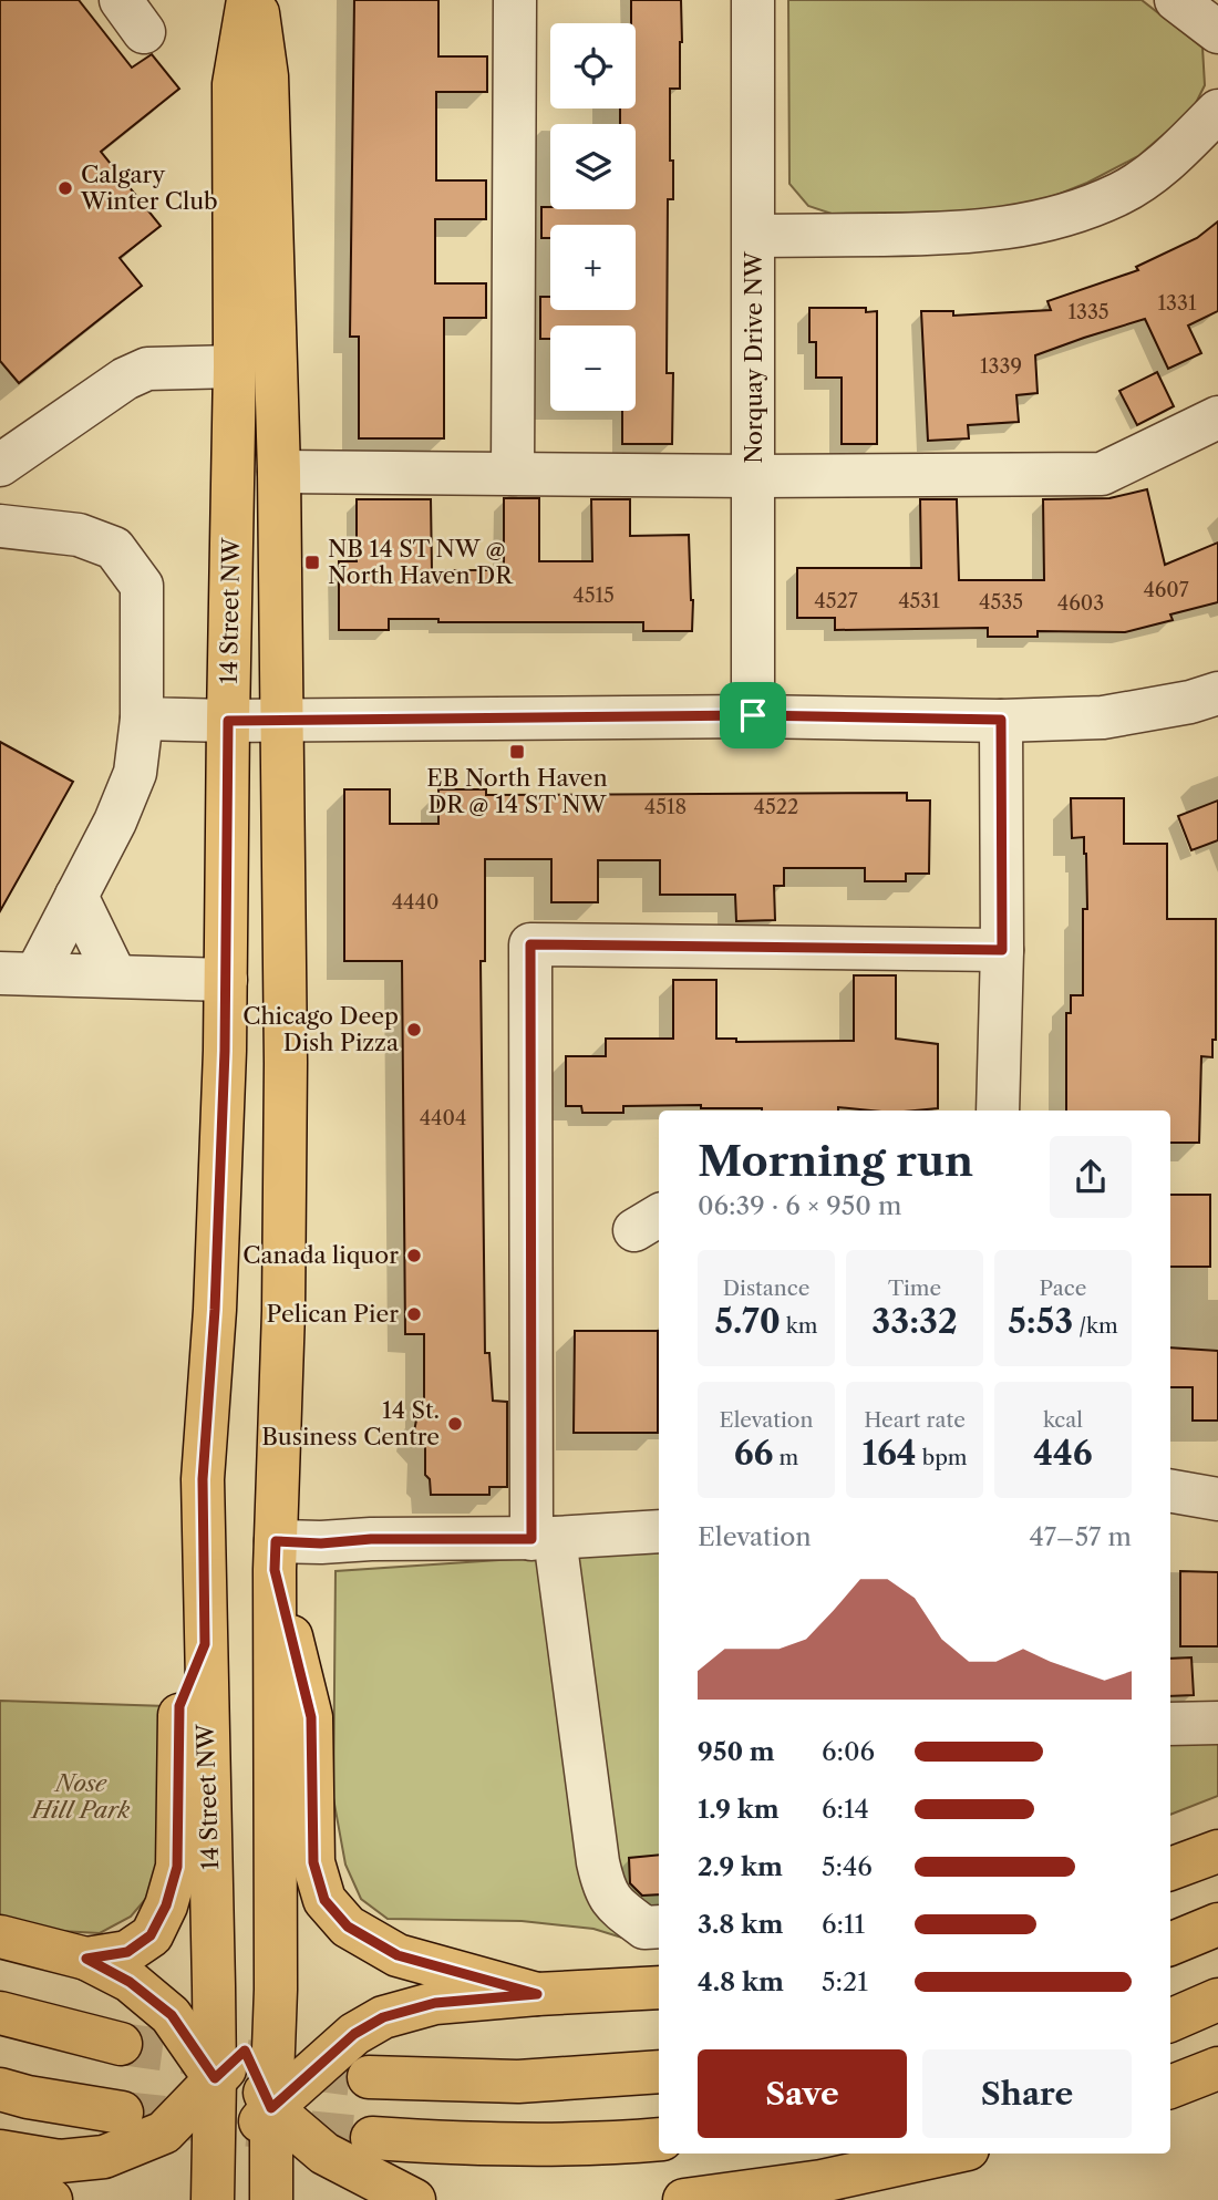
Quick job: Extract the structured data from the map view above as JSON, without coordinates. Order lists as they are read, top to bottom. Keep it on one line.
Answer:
{"streets":{"main road":["14 Street NW"],"street":["Norquay Drive NW"]},"parks":["Nose Hill Park"],"places":{"other":["Calgary Winter Club","Chicago Deep Dish Pizza","Canada liquor","Pelican Pier","14 St. Business Centre"],"transit":["NB 14 ST NW @ North Haven DR","EB North Haven DR @ 14 ST NW"]},"house_numbers":["1331","1335","1339","4607","4515","4527","4531","4535","4603","4518","4522","4440","4404"],"page":{"map_buttons":["+","−"],"heading":["Morning run","06:39 · 6 × 950 m"],"stats":[["Distance","5.70 km"],["Time","33:32"],["Pace","5:53 /km"],["Elevation","66 m"],["Heart rate","164 bpm"],["kcal","446"]],"chart":["Elevation","47–57 m"],"list":[{"name":"950 m","note":"6:06"},{"name":"1.9 km","note":"6:14"},{"name":"2.9 km","note":"5:46"},{"name":"3.8 km","note":"6:11"},{"name":"4.8 km","note":"5:21"}],"buttons":["Save","Share"]}}
